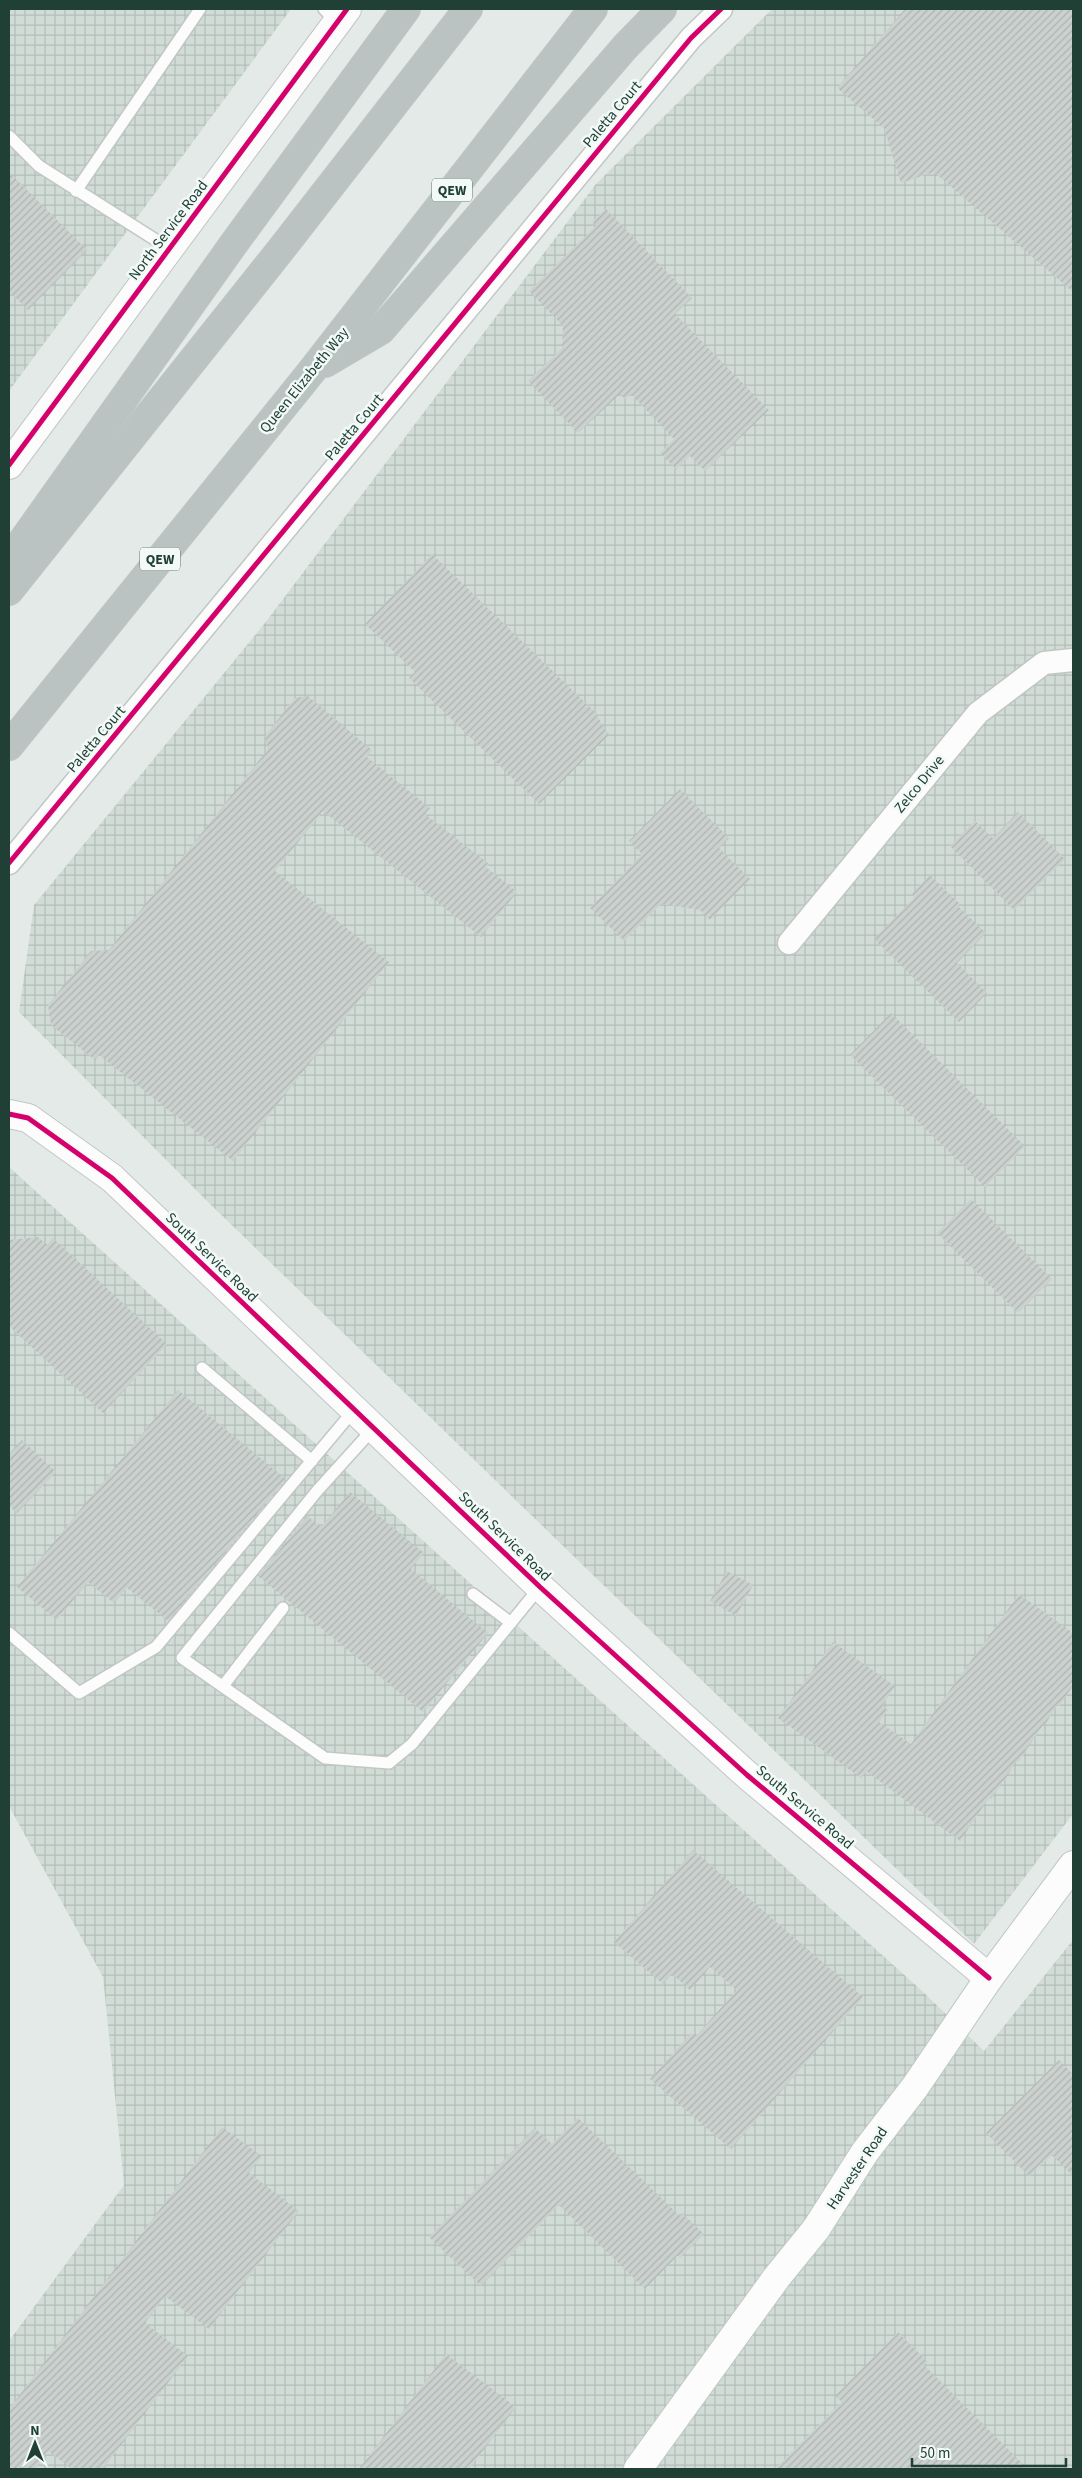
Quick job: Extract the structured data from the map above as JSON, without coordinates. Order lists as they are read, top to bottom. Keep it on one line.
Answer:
{"streets":{"highway":["QEW","Queen Elizabeth Way"],"street":["Paletta Court","North Service Road","Zelco Drive","South Service Road","Harvester Road"]},"crossings":[["South Service Road","Harvester Road"]],"scale_bar":"50 m","north":"top"}
